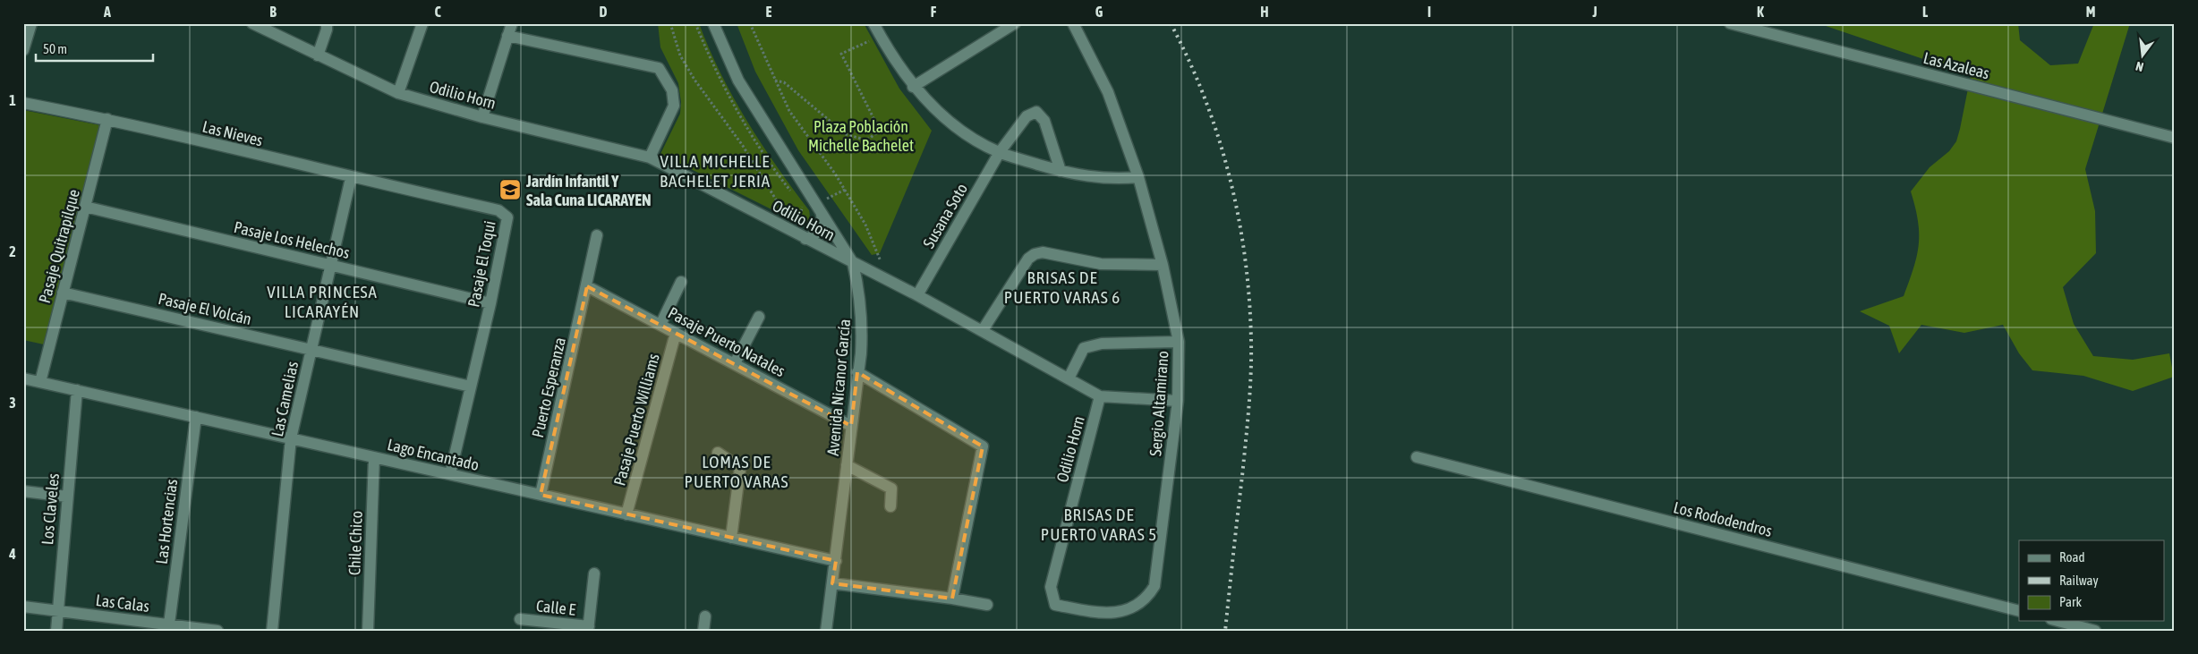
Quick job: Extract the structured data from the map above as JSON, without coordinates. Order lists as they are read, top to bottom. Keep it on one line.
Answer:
{"streets":{"street":["Las Azaleas","Odilio Horn","Las Nieves","Susana Soto","Pasaje Los Helechos","Pasaje Quitrapilque","Pasaje El Toqui","Pasaje El Volcán","Pasaje Puerto Natales","Puerto Esperanza","Avenida Nicanor García","Las Camelias","Sergio Altamirano","Pasaje Puerto Williams","Lago Encantado","Los Claveles","Los Rododendros","Las Hortencias","Chile Chico","Las Calas","Calle E"]},"crossings":[["Odilio Horn","Susana Soto"],["Odilio Horn","Avenida Nicanor García"],["Odilio Horn","Sergio Altamirano"],["Las Nieves","Pasaje Quitrapilque"],["Las Nieves","Pasaje El Toqui"],["Las Nieves","Las Camelias"],["Pasaje Los Helechos","Pasaje Quitrapilque"],["Pasaje Los Helechos","Pasaje El Toqui"],["Pasaje Los Helechos","Las Camelias"],["Pasaje Quitrapilque","Pasaje El Volcán"],["Pasaje Quitrapilque","Lago Encantado"],["Pasaje El Toqui","Pasaje El Volcán"],["Pasaje El Toqui","Las Camelias"],["Pasaje El Toqui","Lago Encantado"],["Pasaje El Volcán","Las Camelias"],["Pasaje Puerto Natales","Puerto Esperanza"],["Pasaje Puerto Natales","Avenida Nicanor García"],["Pasaje Puerto Natales","Pasaje Puerto Williams"],["Puerto Esperanza","Lago Encantado"],["Avenida Nicanor García","Lago Encantado"],["Las Camelias","Lago Encantado"],["Pasaje Puerto Williams","Lago Encantado"],["Lago Encantado","Los Claveles"],["Lago Encantado","Las Hortencias"],["Lago Encantado","Chile Chico"],["Los Claveles","Las Calas"],["Las Hortencias","Las Calas"]],"districts":["VILLA MICHELLE BACHELET JERIA","BRISAS DE PUERTO VARAS 6","VILLA PRINCESA LICARAYÉN","LOMAS DE PUERTO VARAS","BRISAS DE PUERTO VARAS 5"],"parks":["Plaza Población Michelle Bachelet"],"places":{"school or university":["Jardín Infantil Y Sala Cuna LICARAYEN"]},"legend":["Road","Railway","Park"],"scale_bar":"50 m","north":"bottom","grid":{"columns":["A","B","C","D","E","F","G","H","I","J","K","L","M"],"rows":["1","2","3","4"]}}
